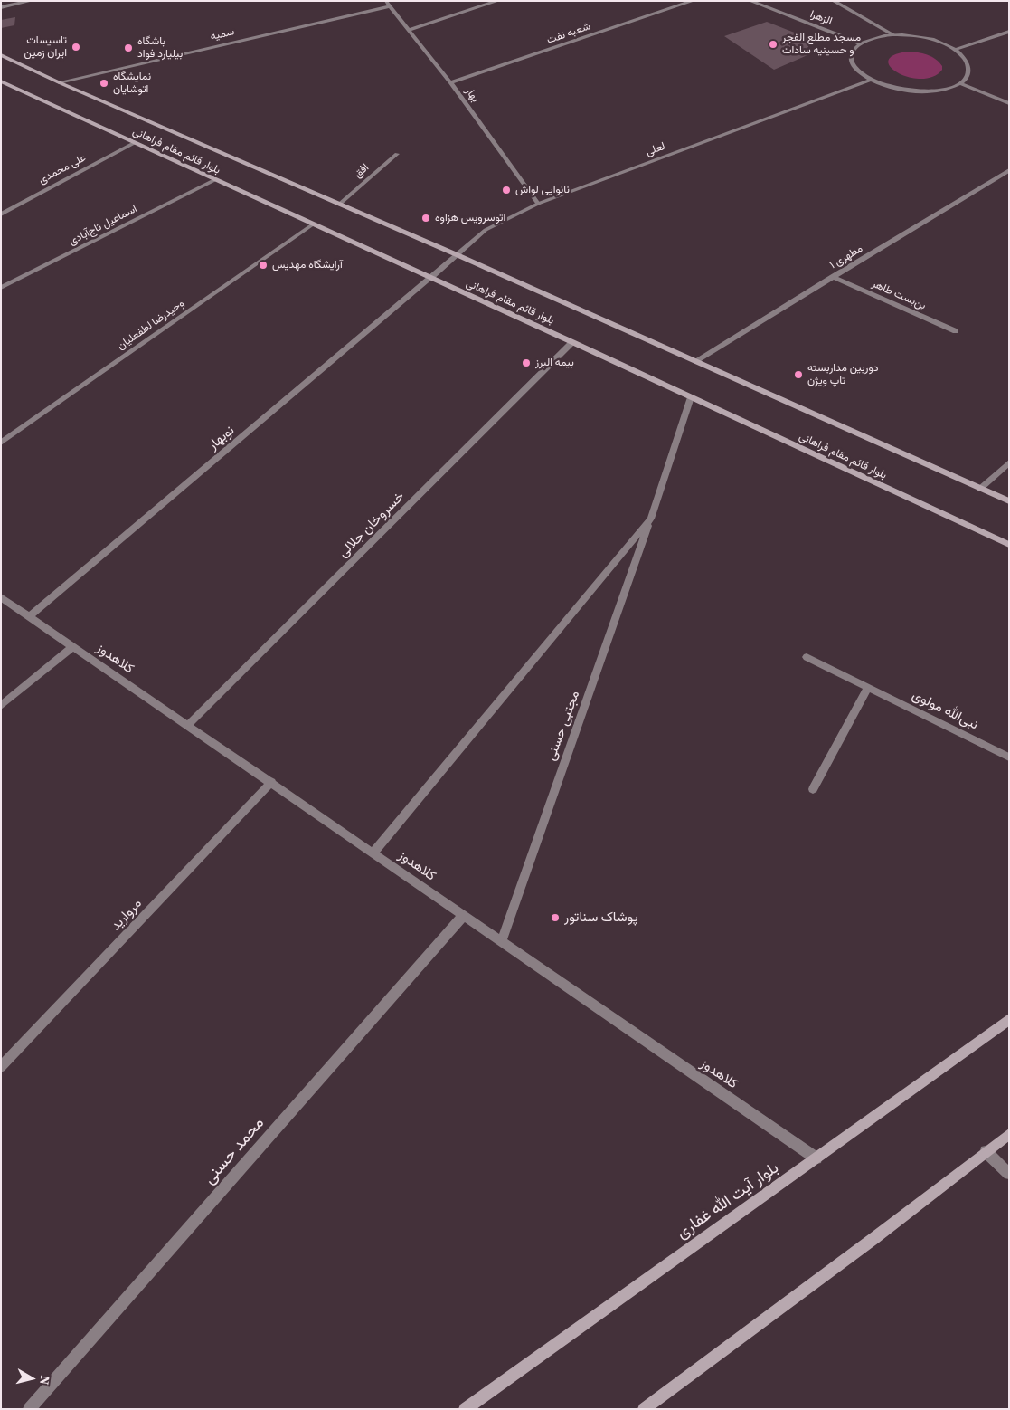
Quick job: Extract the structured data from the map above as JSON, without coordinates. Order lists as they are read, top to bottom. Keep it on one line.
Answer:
{"streets":{"main road":["بلوار قائم مقام فراهانی","بلوار آیت الله غفاری"],"street":["الزهرا","شعبه نفت","سمیه","بهار","لعلی","علی محمدی","افق","اسماعیل تاج‌آبادی","مطهری ۱","بن‌بست طاهر","وحیدرضا لطفعلیان","نوبهار","خسروخان جلالی","کلاهدوز","نبی‌الله مولوی","مجتبی حسنی","مروارید","محمد حسنی"]},"crossings":[["شعبه نفت","بهار"],["سمیه","بهار"],["سمیه","بلوار قائم مقام فراهانی"],["بهار","لعلی"],["لعلی","بلوار قائم مقام فراهانی"],["لعلی","نوبهار"],["بلوار قائم مقام فراهانی","علی محمدی"],["بلوار قائم مقام فراهانی","افق"],["بلوار قائم مقام فراهانی","اسماعیل تاج‌آبادی"],["بلوار قائم مقام فراهانی","مطهری ۱"],["بلوار قائم مقام فراهانی","وحیدرضا لطفعلیان"],["بلوار قائم مقام فراهانی","نوبهار"],["بلوار قائم مقام فراهانی","خسروخان جلالی"],["بلوار قائم مقام فراهانی","مجتبی حسنی"],["مطهری ۱","بن‌بست طاهر"],["نوبهار","کلاهدوز"],["خسروخان جلالی","کلاهدوز"],["کلاهدوز","مجتبی حسنی"],["کلاهدوز","مروارید"],["کلاهدوز","محمد حسنی"],["کلاهدوز","بلوار آیت الله غفاری"]],"places":["مسجد مطلع الفجر و حسینیه سادات","تاسیسات ایران زمین","باشگاه بیلیارد فواد","نمایشگاه اتوشایان","نانوایی لواش","اتوسرویس هزاوه","آرایشگاه مهدیس","بیمه البرز","دوربین مداربسته تاپ ویژن","پوشاک سناتور"],"north":"right"}
